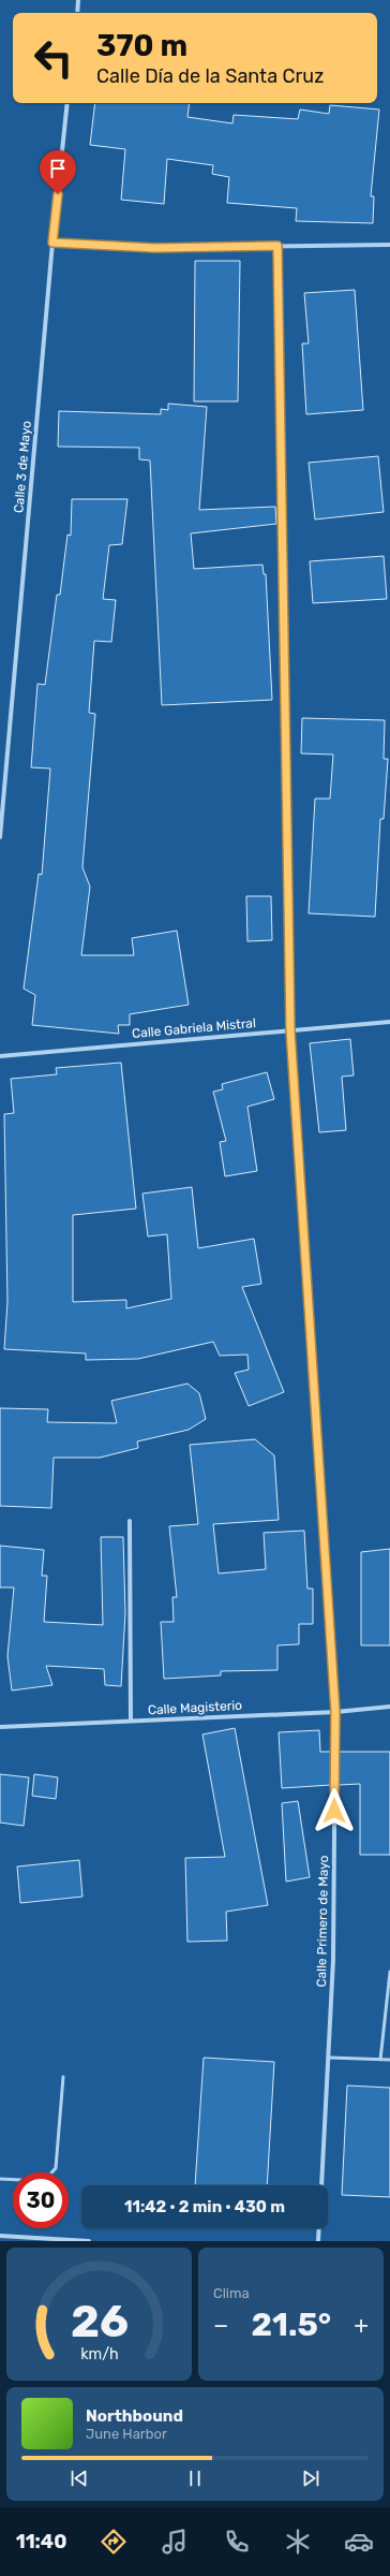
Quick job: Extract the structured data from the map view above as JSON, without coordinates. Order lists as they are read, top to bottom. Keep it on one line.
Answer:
{"streets":{"street":["Calle 3 de Mayo","Calle Gabriela Mistral","Calle Magisterio","Calle Primero de Mayo"]},"crossings":[["Calle Gabriela Mistral","Calle Primero de Mayo"],["Calle Magisterio","Calle Primero de Mayo"]],"page":{"turn":["370 m","Calle Día de la Santa Cruz"],"limit":"30","trip":"11:42 · 2 min · 430 m","tile":"Clima","heat":["−","21.5°","+"],"song":["Northbound","June Harbor"],"tabs":"11:40","gauge":["26","km/h"]}}
